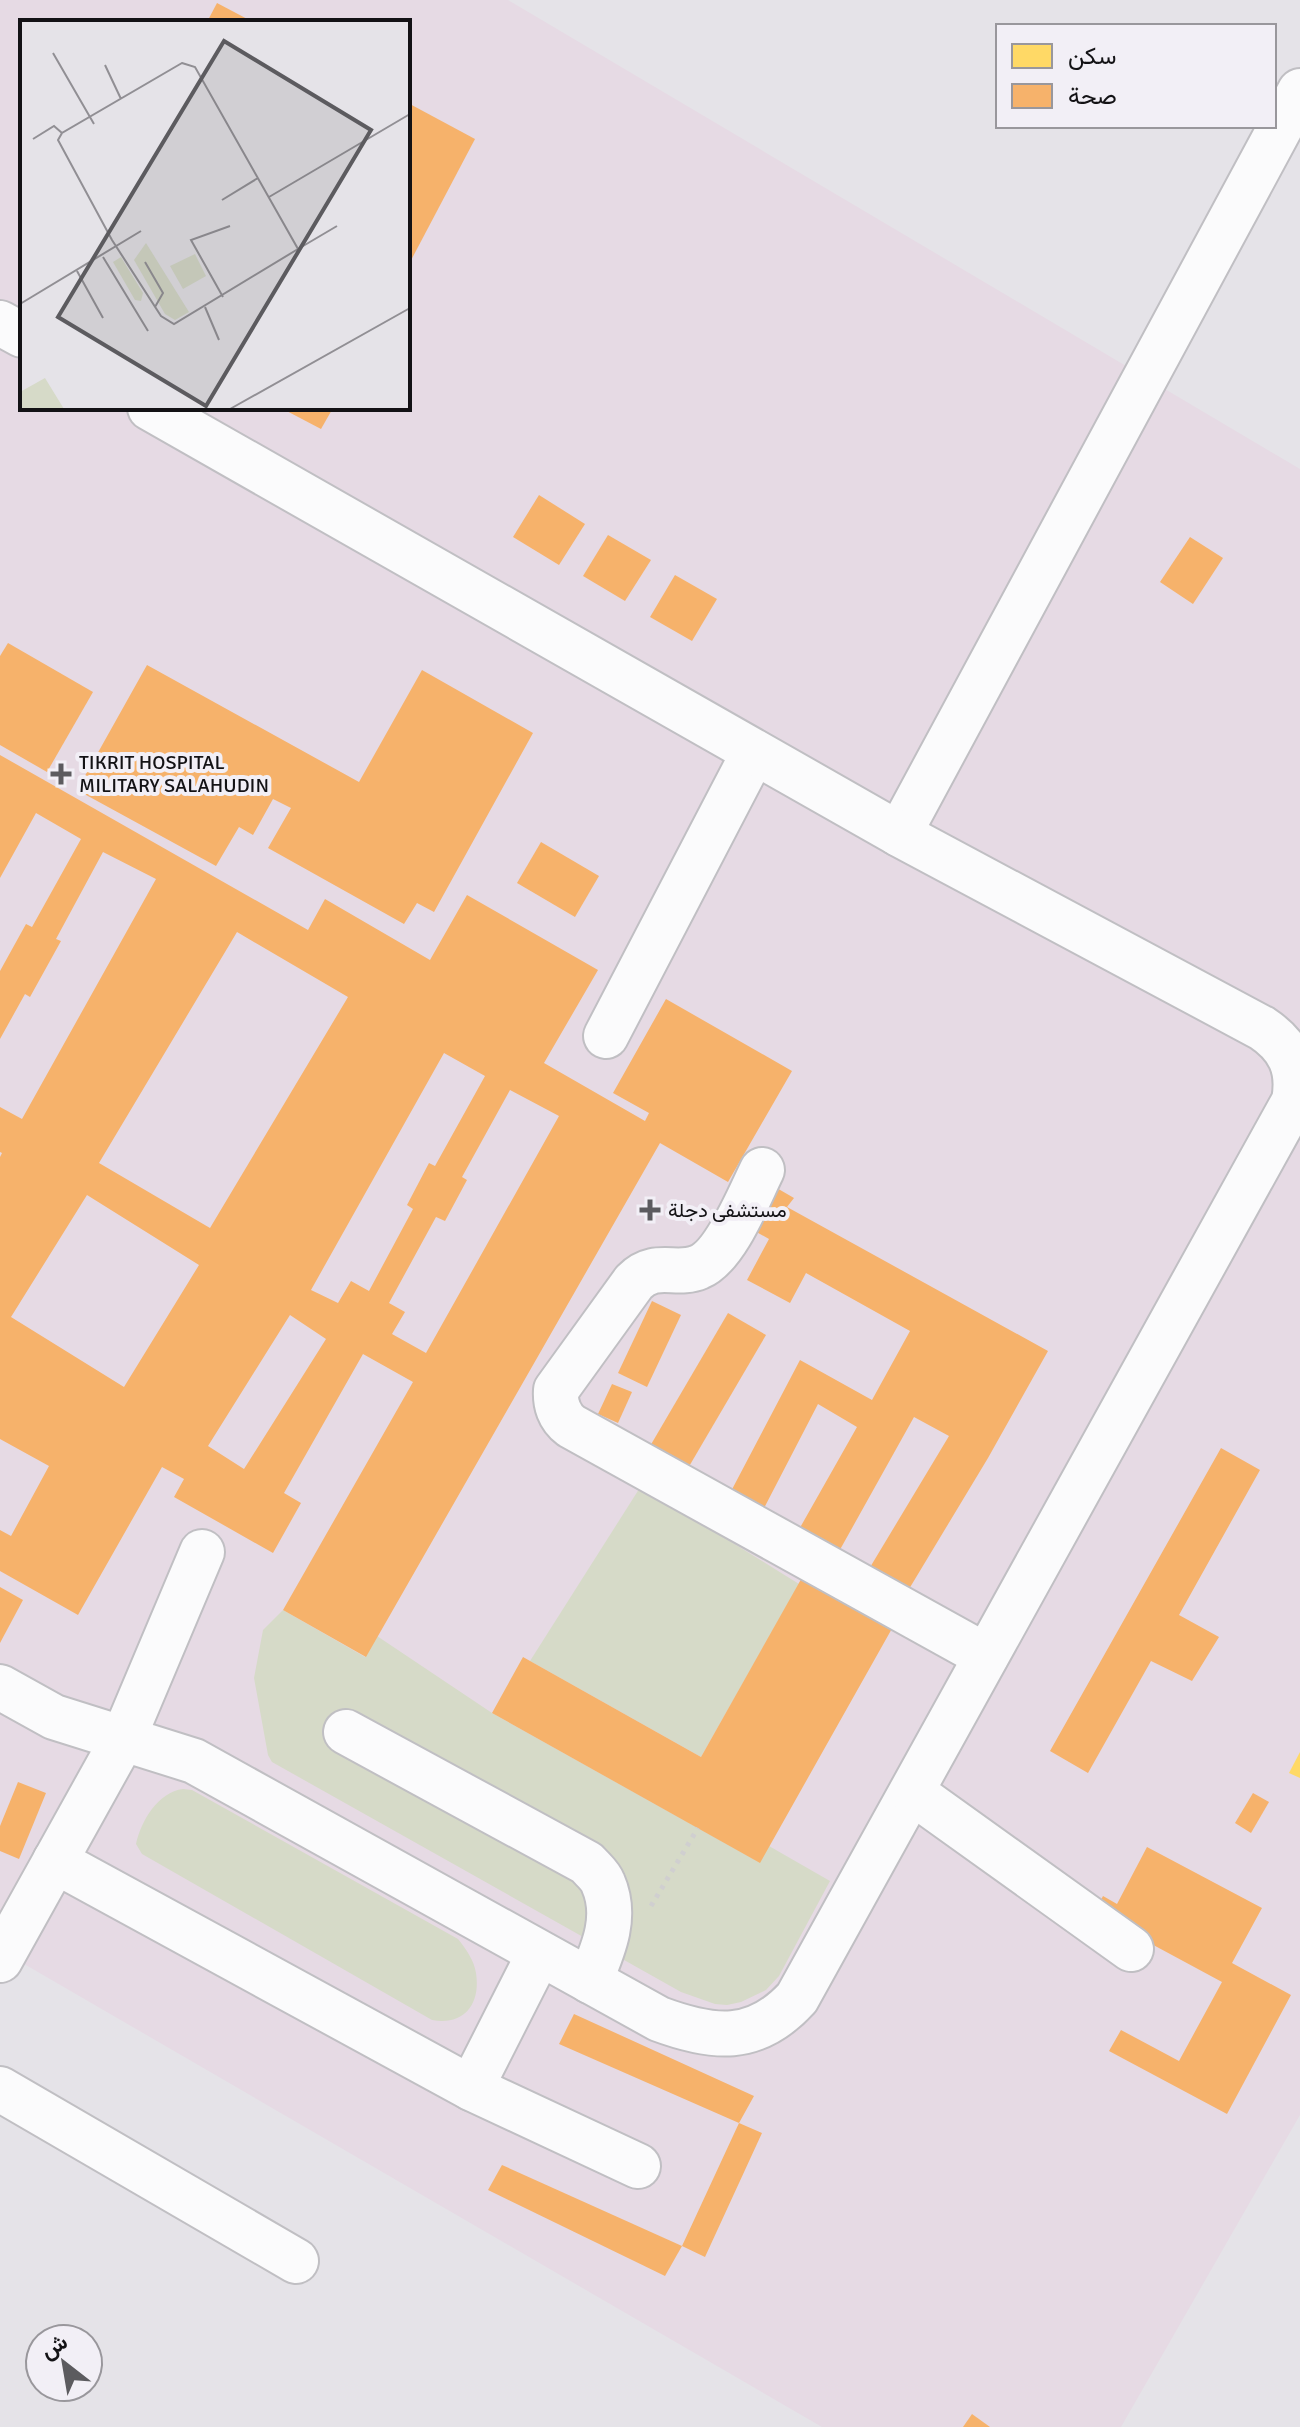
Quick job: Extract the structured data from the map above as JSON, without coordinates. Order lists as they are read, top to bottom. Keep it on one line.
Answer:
{"places":{"health":["TIKRIT HOSPITAL MILITARY SALAHUDIN","مستشفى دجلة"]},"legend":["سكن","صحة"],"north":"top left"}
